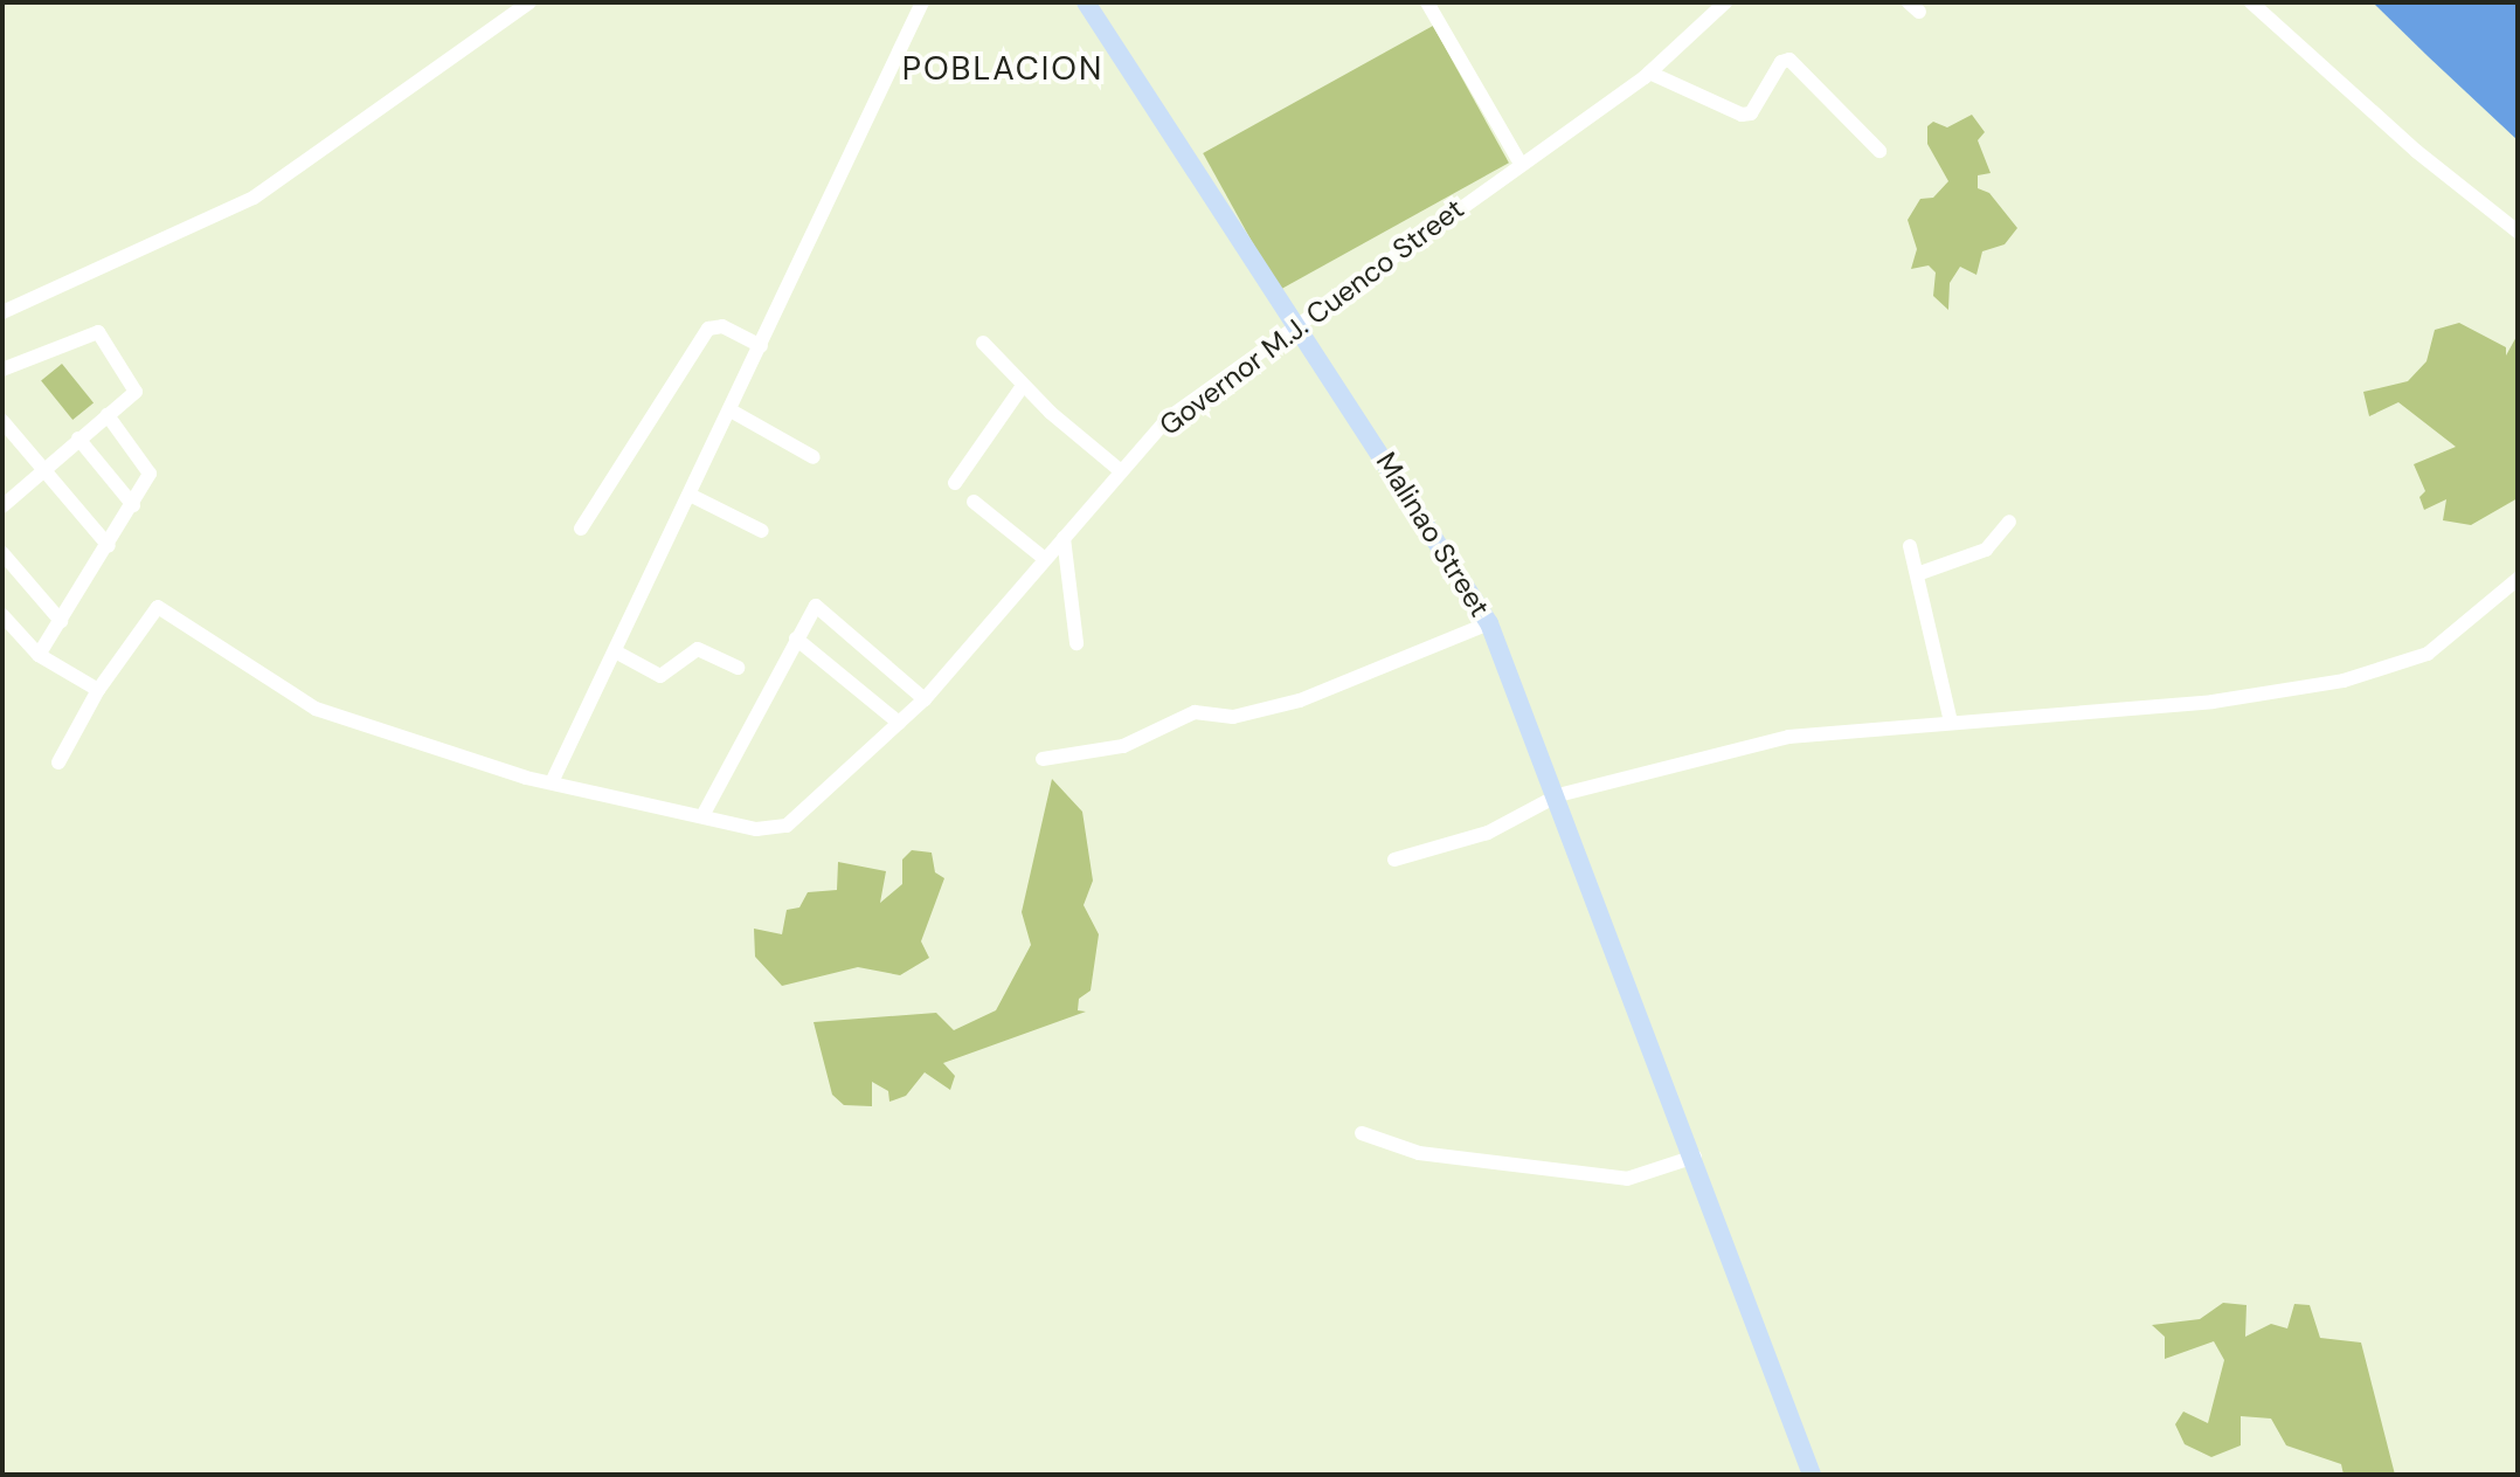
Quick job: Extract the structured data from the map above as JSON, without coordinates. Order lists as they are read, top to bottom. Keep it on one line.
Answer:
{"streets":{"main road":["Malinao Street"],"street":["Governor M.J. Cuenco Street"]},"crossings":[["Governor M.J. Cuenco Street","Malinao Street"]],"districts":["POBLACION"]}
